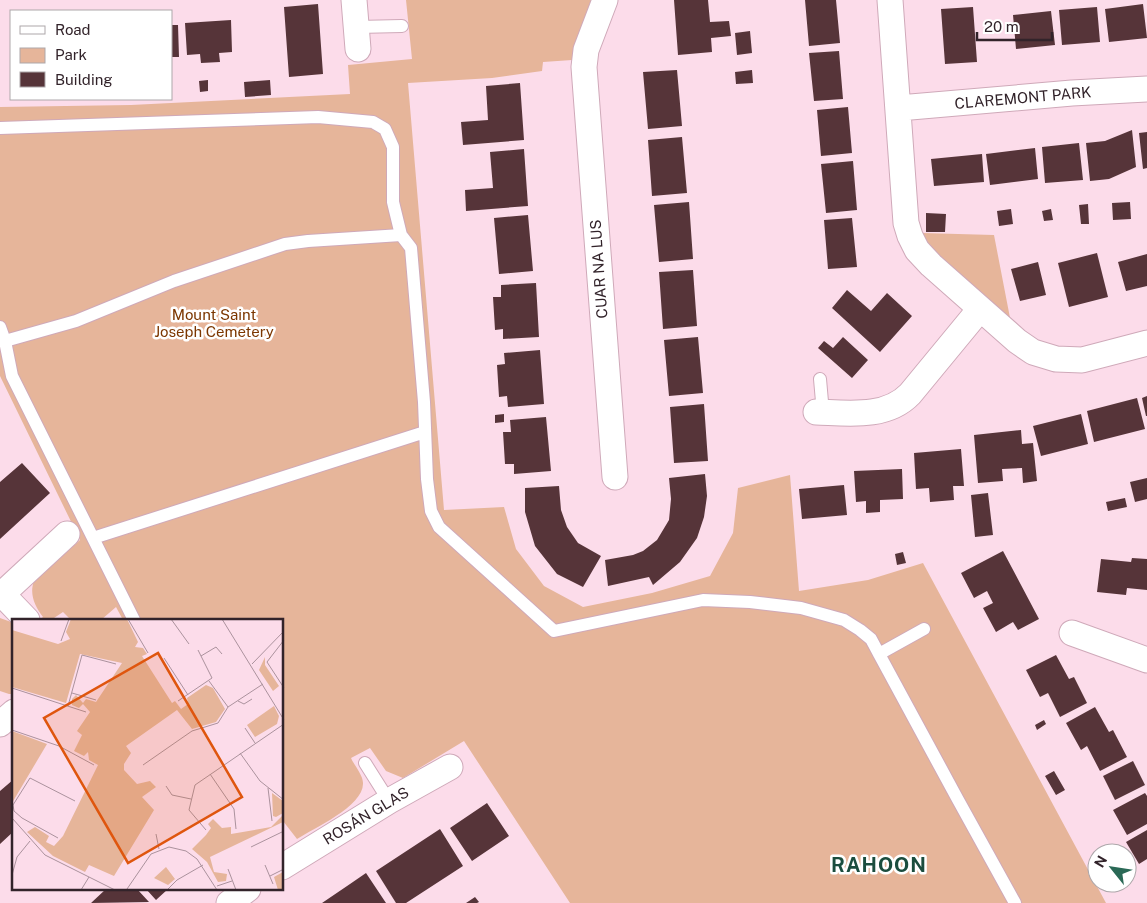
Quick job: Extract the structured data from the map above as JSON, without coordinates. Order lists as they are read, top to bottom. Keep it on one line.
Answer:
{"streets":{"street":["CLAREMONT PARK","CUAR NA LUS","ROSÁN GLAS"]},"districts":["RAHOON"],"parks":["Mount Saint Joseph Cemetery"],"legend":["Road","Park","Building"],"scale_bar":"20 m","north":"top left"}
